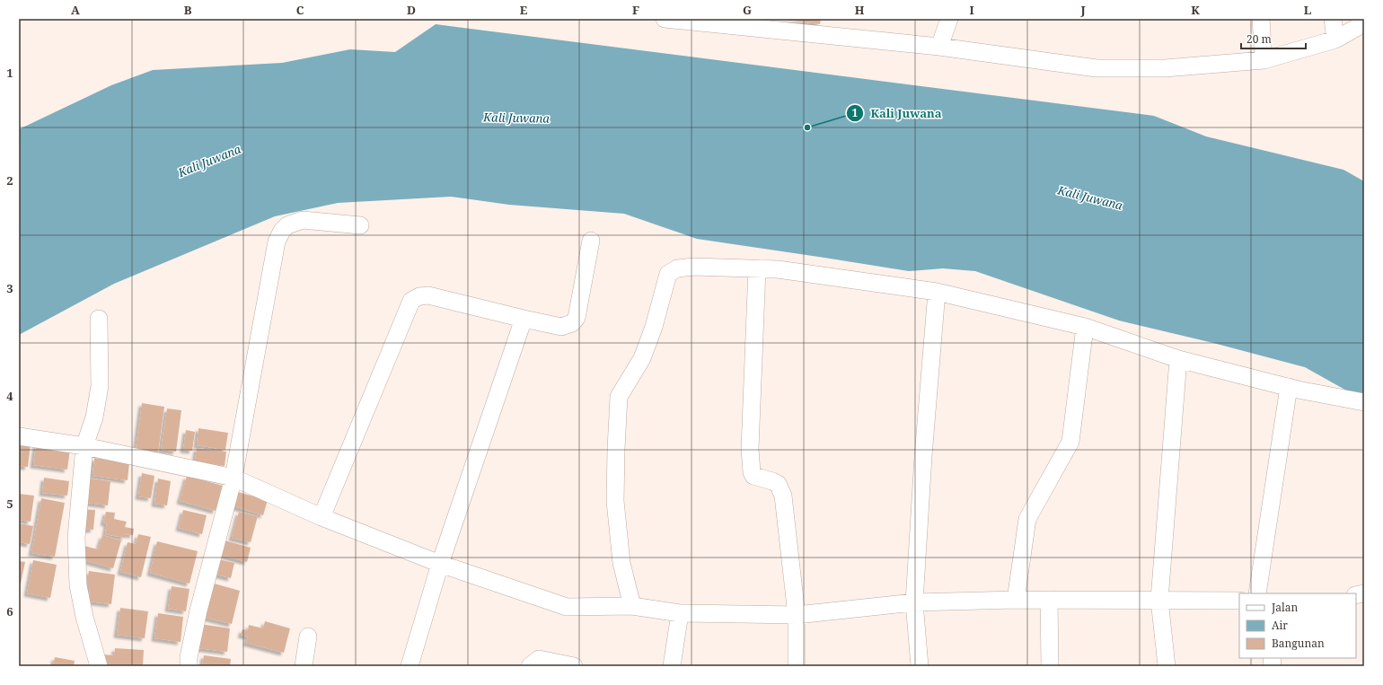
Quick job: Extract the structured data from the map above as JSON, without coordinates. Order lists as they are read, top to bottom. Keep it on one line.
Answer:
{"water":["Kali Juwana"],"places":["Kali Juwana"],"legend":["Jalan","Air","Bangunan"],"scale_bar":"20 m","grid":{"columns":["A","B","C","D","E","F","G","H","I","J","K","L"],"rows":["1","2","3","4","5","6"]}}
